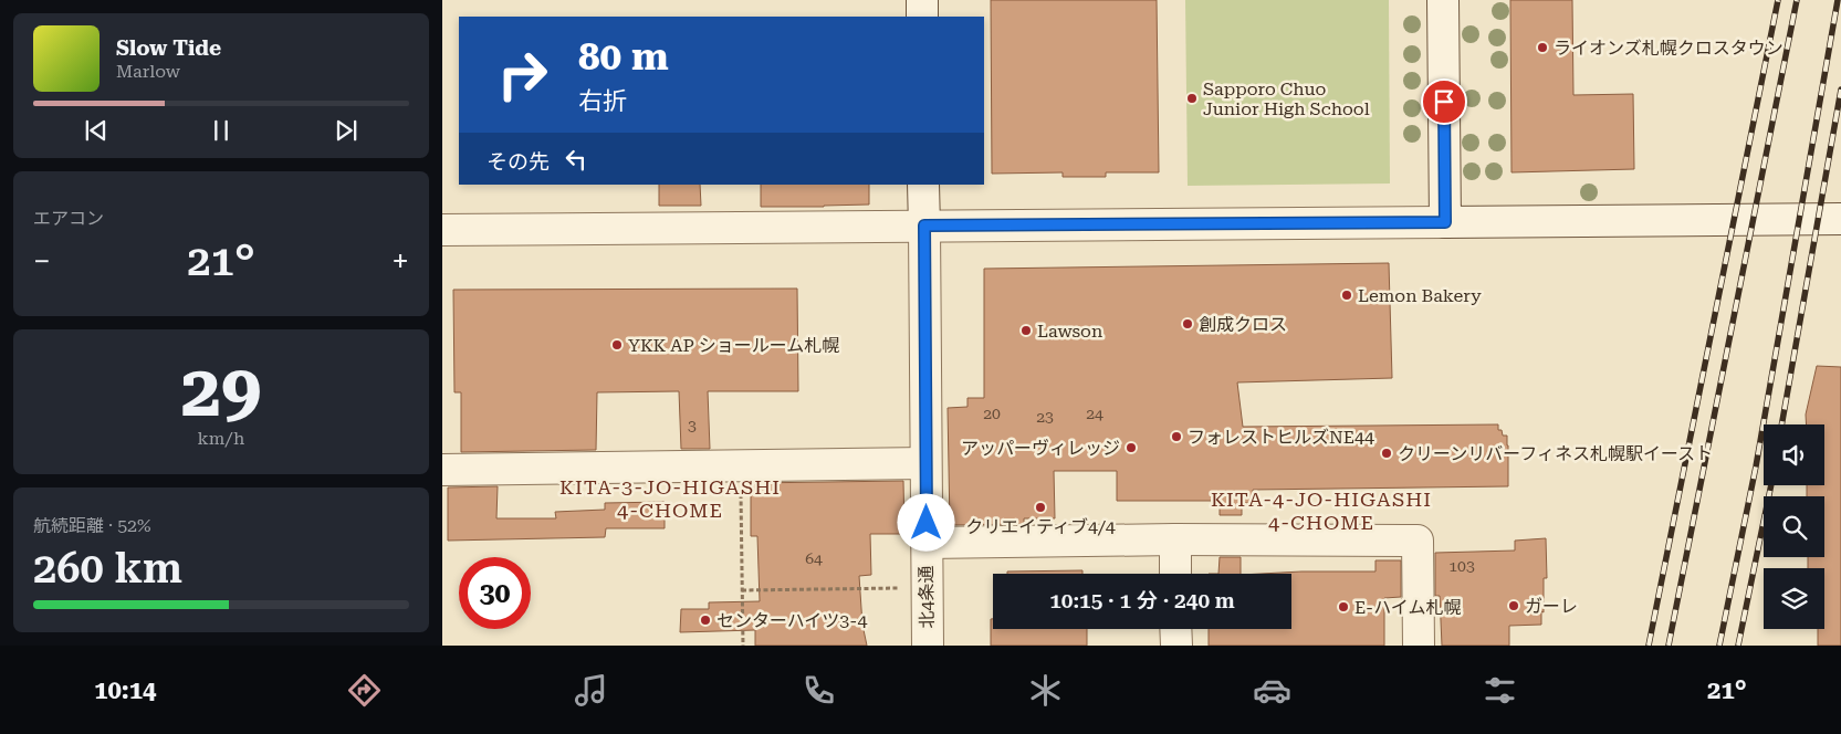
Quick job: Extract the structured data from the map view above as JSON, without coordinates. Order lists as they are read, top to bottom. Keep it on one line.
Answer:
{"streets":{"street":["北4条通"]},"districts":["KITA-3-JO-HIGASHI 4-CHOME","KITA-4-JO-HIGASHI 4-CHOME"],"places":["ライオンズ札幌クロスタウン","Sapporo Chuo Junior High School","Lemon Bakery","創成クロス","Lawson","YKK AP ショールーム札幌","フォレストヒルズNE44","アッパーヴィレッジ","クリーンリバーフィネス札幌駅イースト","クリエイティブ4/4","ガーレ","E-ハイム札幌","センターハイツ3-4"],"house_numbers":["20","24","23","3","64","103"],"page":{"turn":["80 m","右折"],"song":["Slow Tide","Marlow"],"then":"その先","tile":["エアコン",["29","km/h"],["航続距離 · 52%","260 km"]],"heat":["−","21°","+"],"limit":"30","trip":"10:15 · 1 分 · 240 m","tabs":["10:14","21°"]}}
